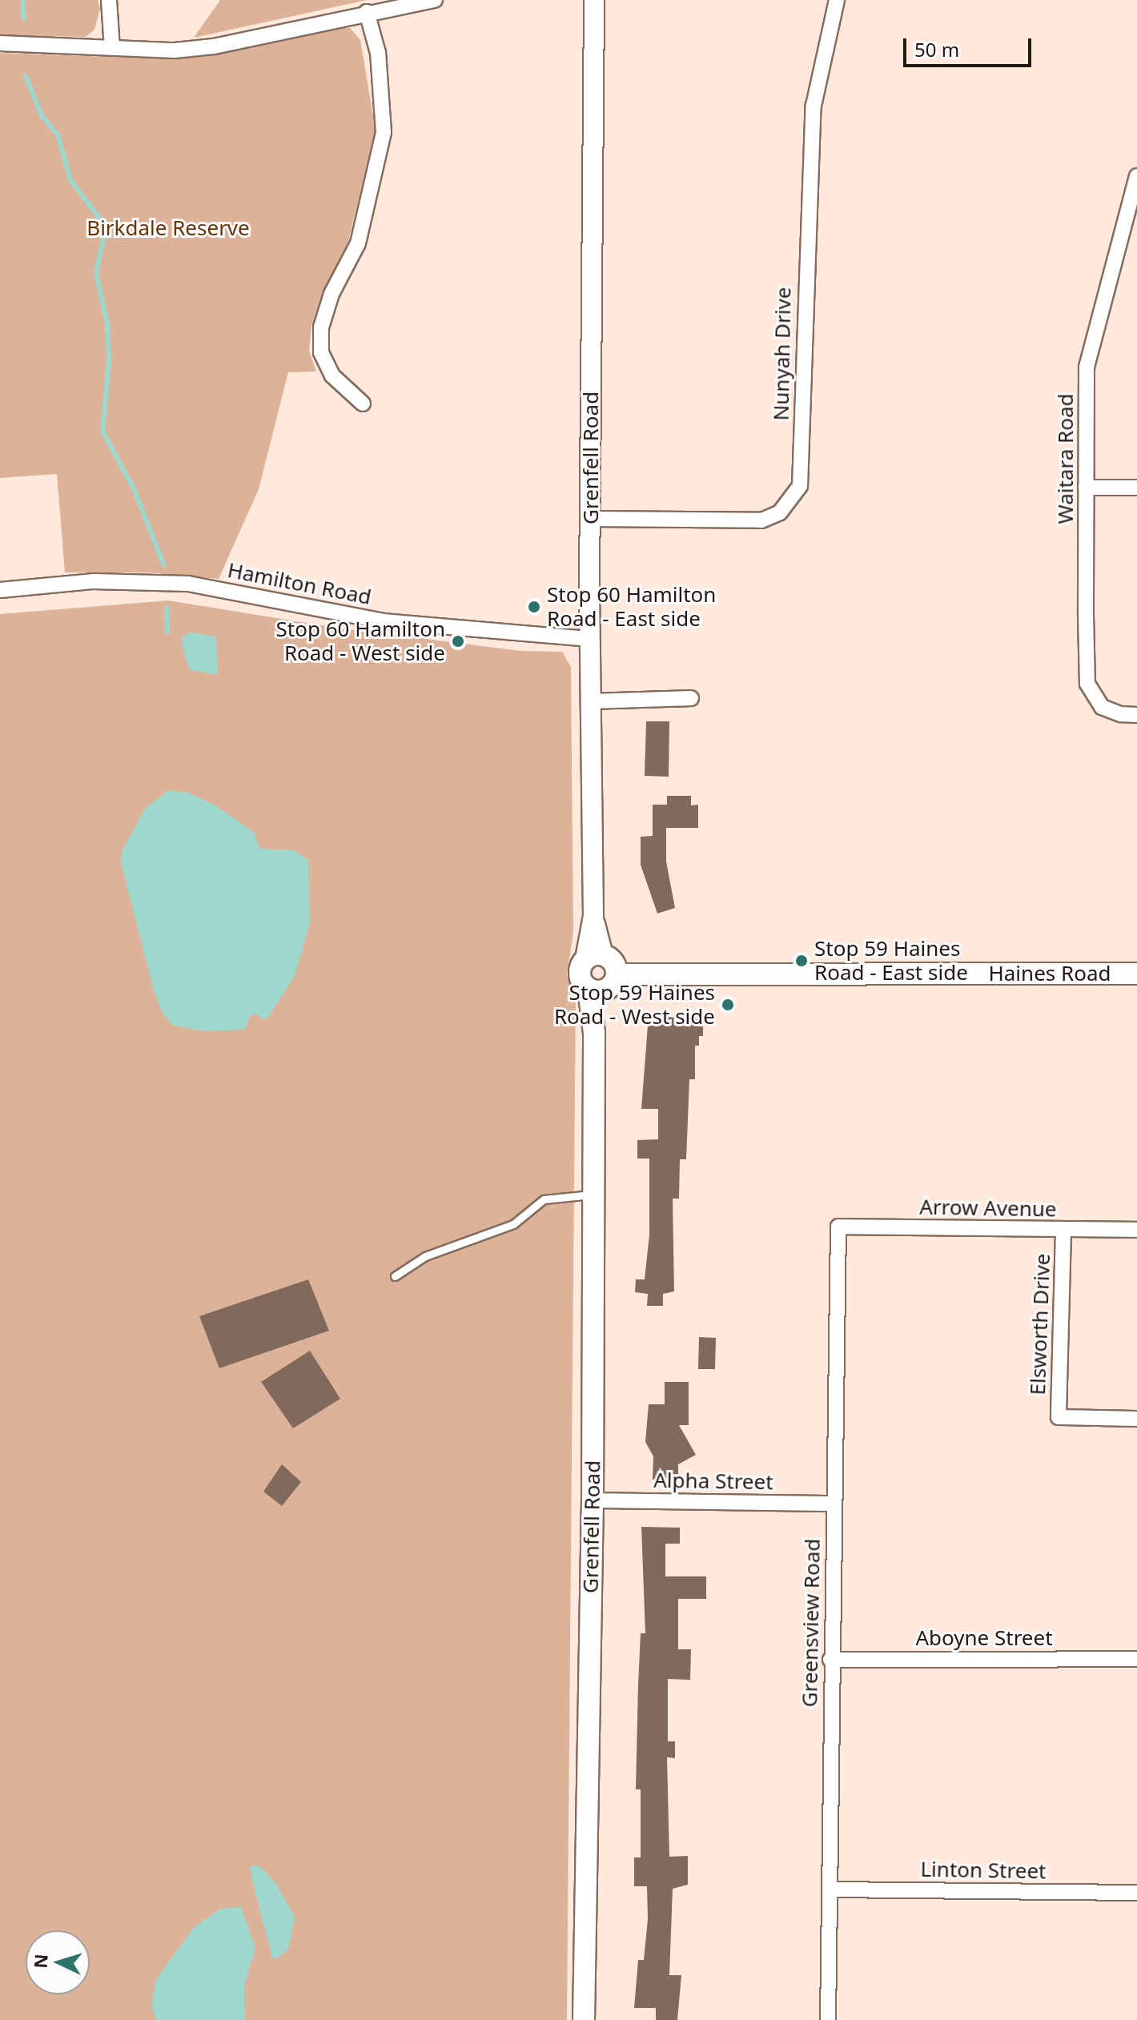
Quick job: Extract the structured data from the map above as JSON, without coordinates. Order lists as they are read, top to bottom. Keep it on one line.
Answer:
{"streets":{"main road":["Grenfell Road","Haines Road"],"street":["Nunyah Drive","Waitara Road","Hamilton Road","Arrow Avenue","Elsworth Drive","Alpha Street","Greensview Road","Aboyne Street","Linton Street"]},"crossings":[["Nunyah Drive","Grenfell Road"],["Grenfell Road","Hamilton Road"],["Grenfell Road","Haines Road"],["Grenfell Road","Alpha Street"],["Arrow Avenue","Elsworth Drive"],["Arrow Avenue","Greensview Road"],["Alpha Street","Greensview Road"],["Greensview Road","Aboyne Street"],["Greensview Road","Linton Street"]],"parks":["Birkdale Reserve"],"places":["Stop 60 Hamilton Road - East side","Stop 60 Hamilton Road - West side","Stop 59 Haines Road - East side","Stop 59 Haines Road - West side"],"scale_bar":"50 m","north":"left"}
